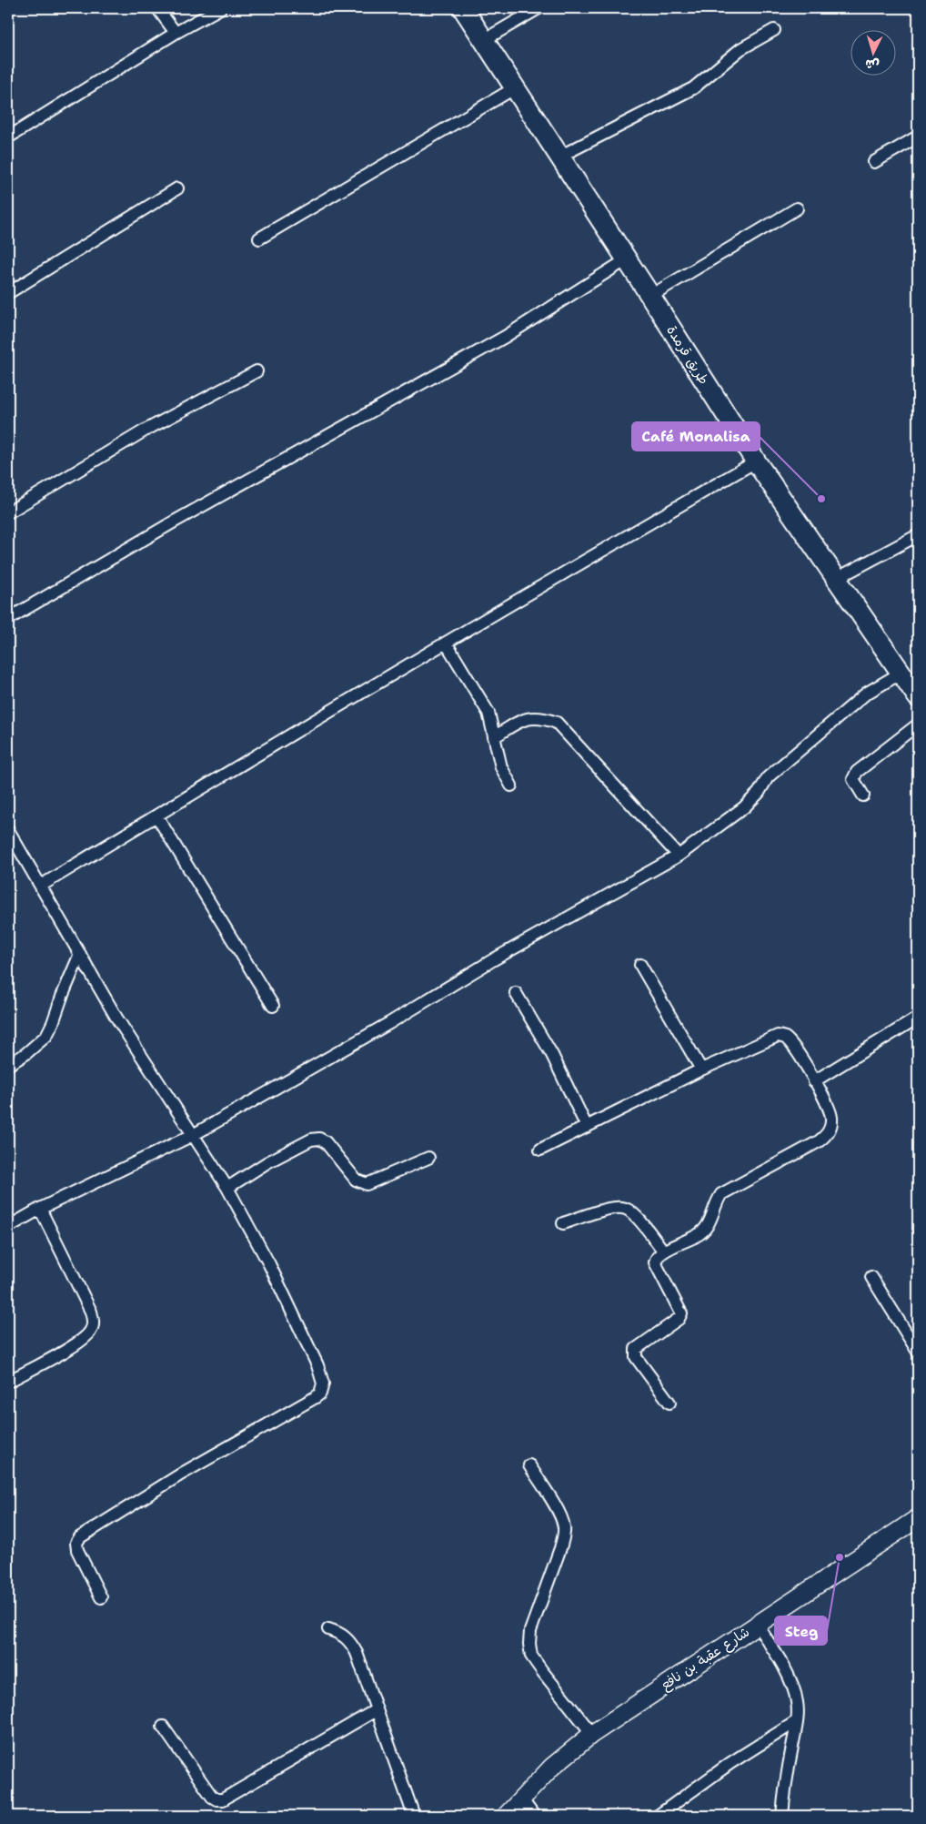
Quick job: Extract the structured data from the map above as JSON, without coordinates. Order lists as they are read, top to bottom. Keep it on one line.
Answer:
{"streets":{"main road":["طريق قرمدة","شارع عقبة بن نافع"]},"places":["Café Monalisa","Steg"],"north":"bottom"}
